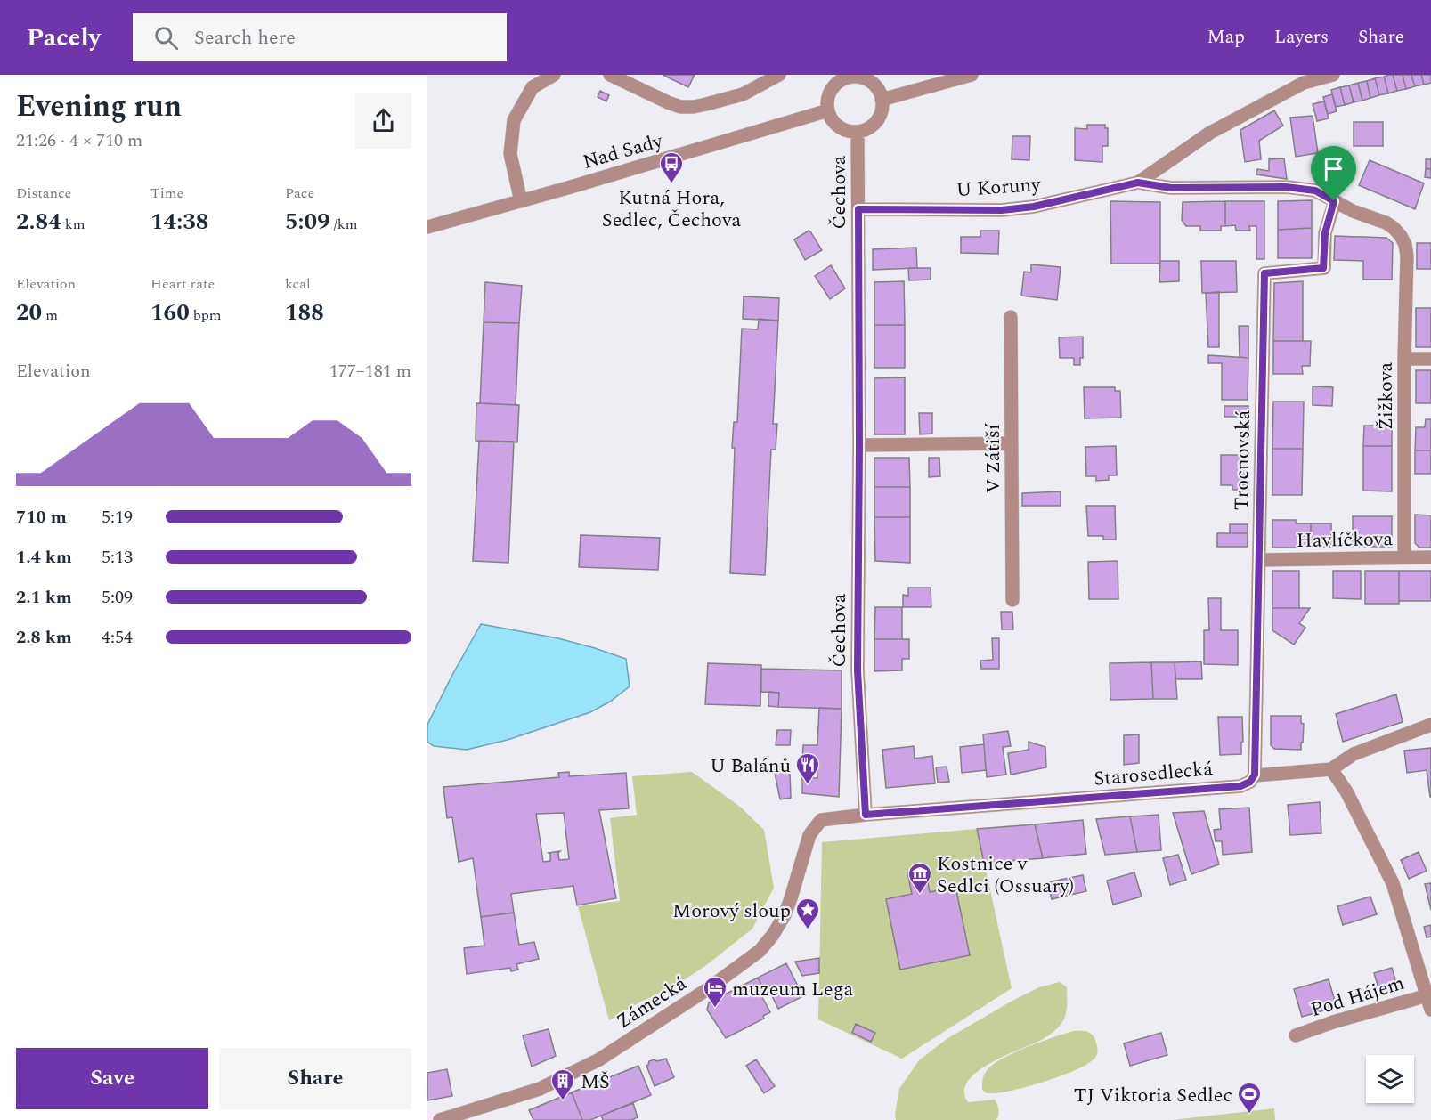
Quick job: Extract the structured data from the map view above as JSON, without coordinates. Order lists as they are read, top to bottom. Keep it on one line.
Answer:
{"streets":{"street":["Nad Sady","U Koruny","Čechova","Žižkova","V Zátiší","Trocnovská","Havlíčkova","Starosedlecká","Pod Hájem","Zámecká"]},"crossings":[["Nad Sady","Čechova"],["U Koruny","Čechova"],["U Koruny","Žižkova"],["U Koruny","Trocnovská"],["Čechova","Starosedlecká"],["Čechova","Zámecká"],["Žižkova","Havlíčkova"],["Trocnovská","Havlíčkova"],["Trocnovská","Starosedlecká"],["Starosedlecká","Zámecká"]],"places":{"bus stop":["Kutná Hora, Sedlec, Čechova"],"restaurant":["U Balánů"],"museum":["Kostnice v Sedlci (Ossuary)"],"place":["Morový sloup"],"hotel":["muzeum Lega"],"building":["MŠ"],"sports":["TJ Viktoria Sedlec"]},"page":{"header":"Pacely","search":"Search here","nav":["Map","Layers","Share"],"heading":["Evening run","21:26 · 4 × 710 m"],"stats":[["Distance","2.84 km"],["Time","14:38"],["Pace","5:09 /km"],["Elevation","20 m"],["Heart rate","160 bpm"],["kcal","188"]],"chart":["Elevation","177–181 m"],"list":[{"name":"710 m","note":"5:19"},{"name":"1.4 km","note":"5:13"},{"name":"2.1 km","note":"5:09"},{"name":"2.8 km","note":"4:54"}],"buttons":["Save","Share"]}}
